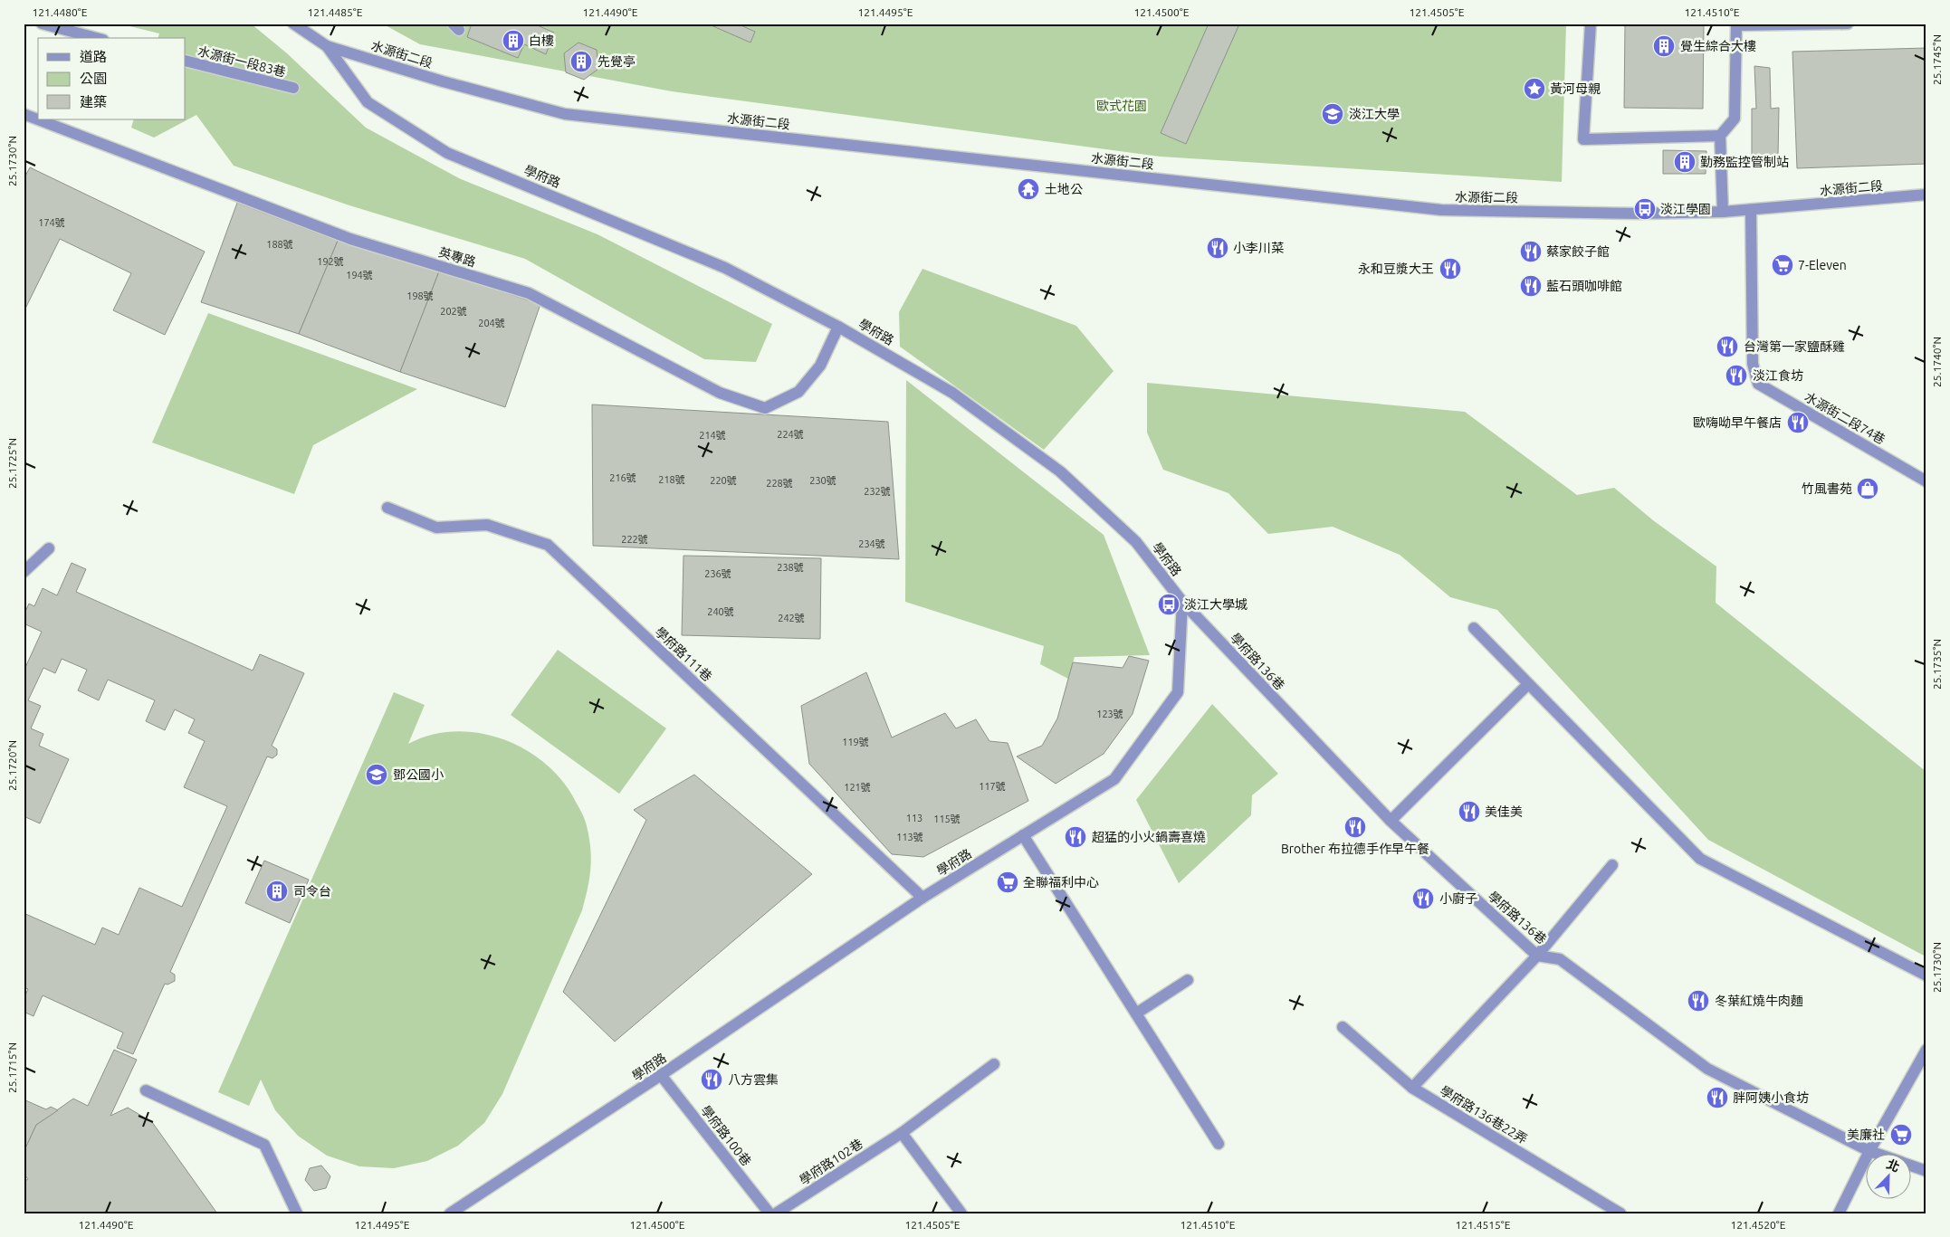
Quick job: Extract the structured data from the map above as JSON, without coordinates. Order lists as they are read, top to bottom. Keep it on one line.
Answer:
{"streets":{"street":["水源街二段","水源街一段83巷","學府路","英專路","水源街二段74巷","學府路111巷","學府路136巷","學府路136巷22弄","學府路100巷","學府路102巷"]},"crossings":[["水源街二段","學府路"],["水源街二段","水源街二段74巷"],["學府路","英專路"],["學府路","學府路111巷"],["學府路","學府路136巷"],["學府路","學府路100巷"]],"parks":["歐式花園"],"places":{"building":["白樓","覺生綜合大樓","先覺亭","勤務監控管制站","司令台"],"place":["黃河母親"],"school or university":["淡江大學","鄧公國小"],"temple":["土地公"],"bus stop":["淡江學園","淡江大學城"],"restaurant":["小李川菜","蔡家餃子館","永和豆漿大王","藍石頭咖啡館","台灣第一家鹽酥雞","淡江食坊","歐嗨呦早午餐店","美佳美","Brother 布拉德手作早午餐","超猛的小火鍋壽喜燒","小廚子","冬葉紅燒牛肉麵","八方雲集","胖阿姨小食坊"],"supermarket":["7-Eleven","全聯福利中心","美廉社"],"shop":["竹風書苑"]},"house_numbers":["174號","188號","192號","194號","198號","202號","204號","224號","214號","216號","218號","220號","230號","228號","232號","222號","234號","238號","236號","240號","242號","123號","119號","117號","121號","113","115號","113號"],"legend":["道路","公園","建築"],"north":"top right","coordinates":["121.4480°E","121.4485°E","121.4490°E","121.4495°E","121.4500°E","121.4505°E","121.4510°E","25.1745°N","25.1730°N","25.1740°N","25.1725°N","25.1735°N","25.1720°N","25.1715°N","121.4515°E","121.4520°E"]}
